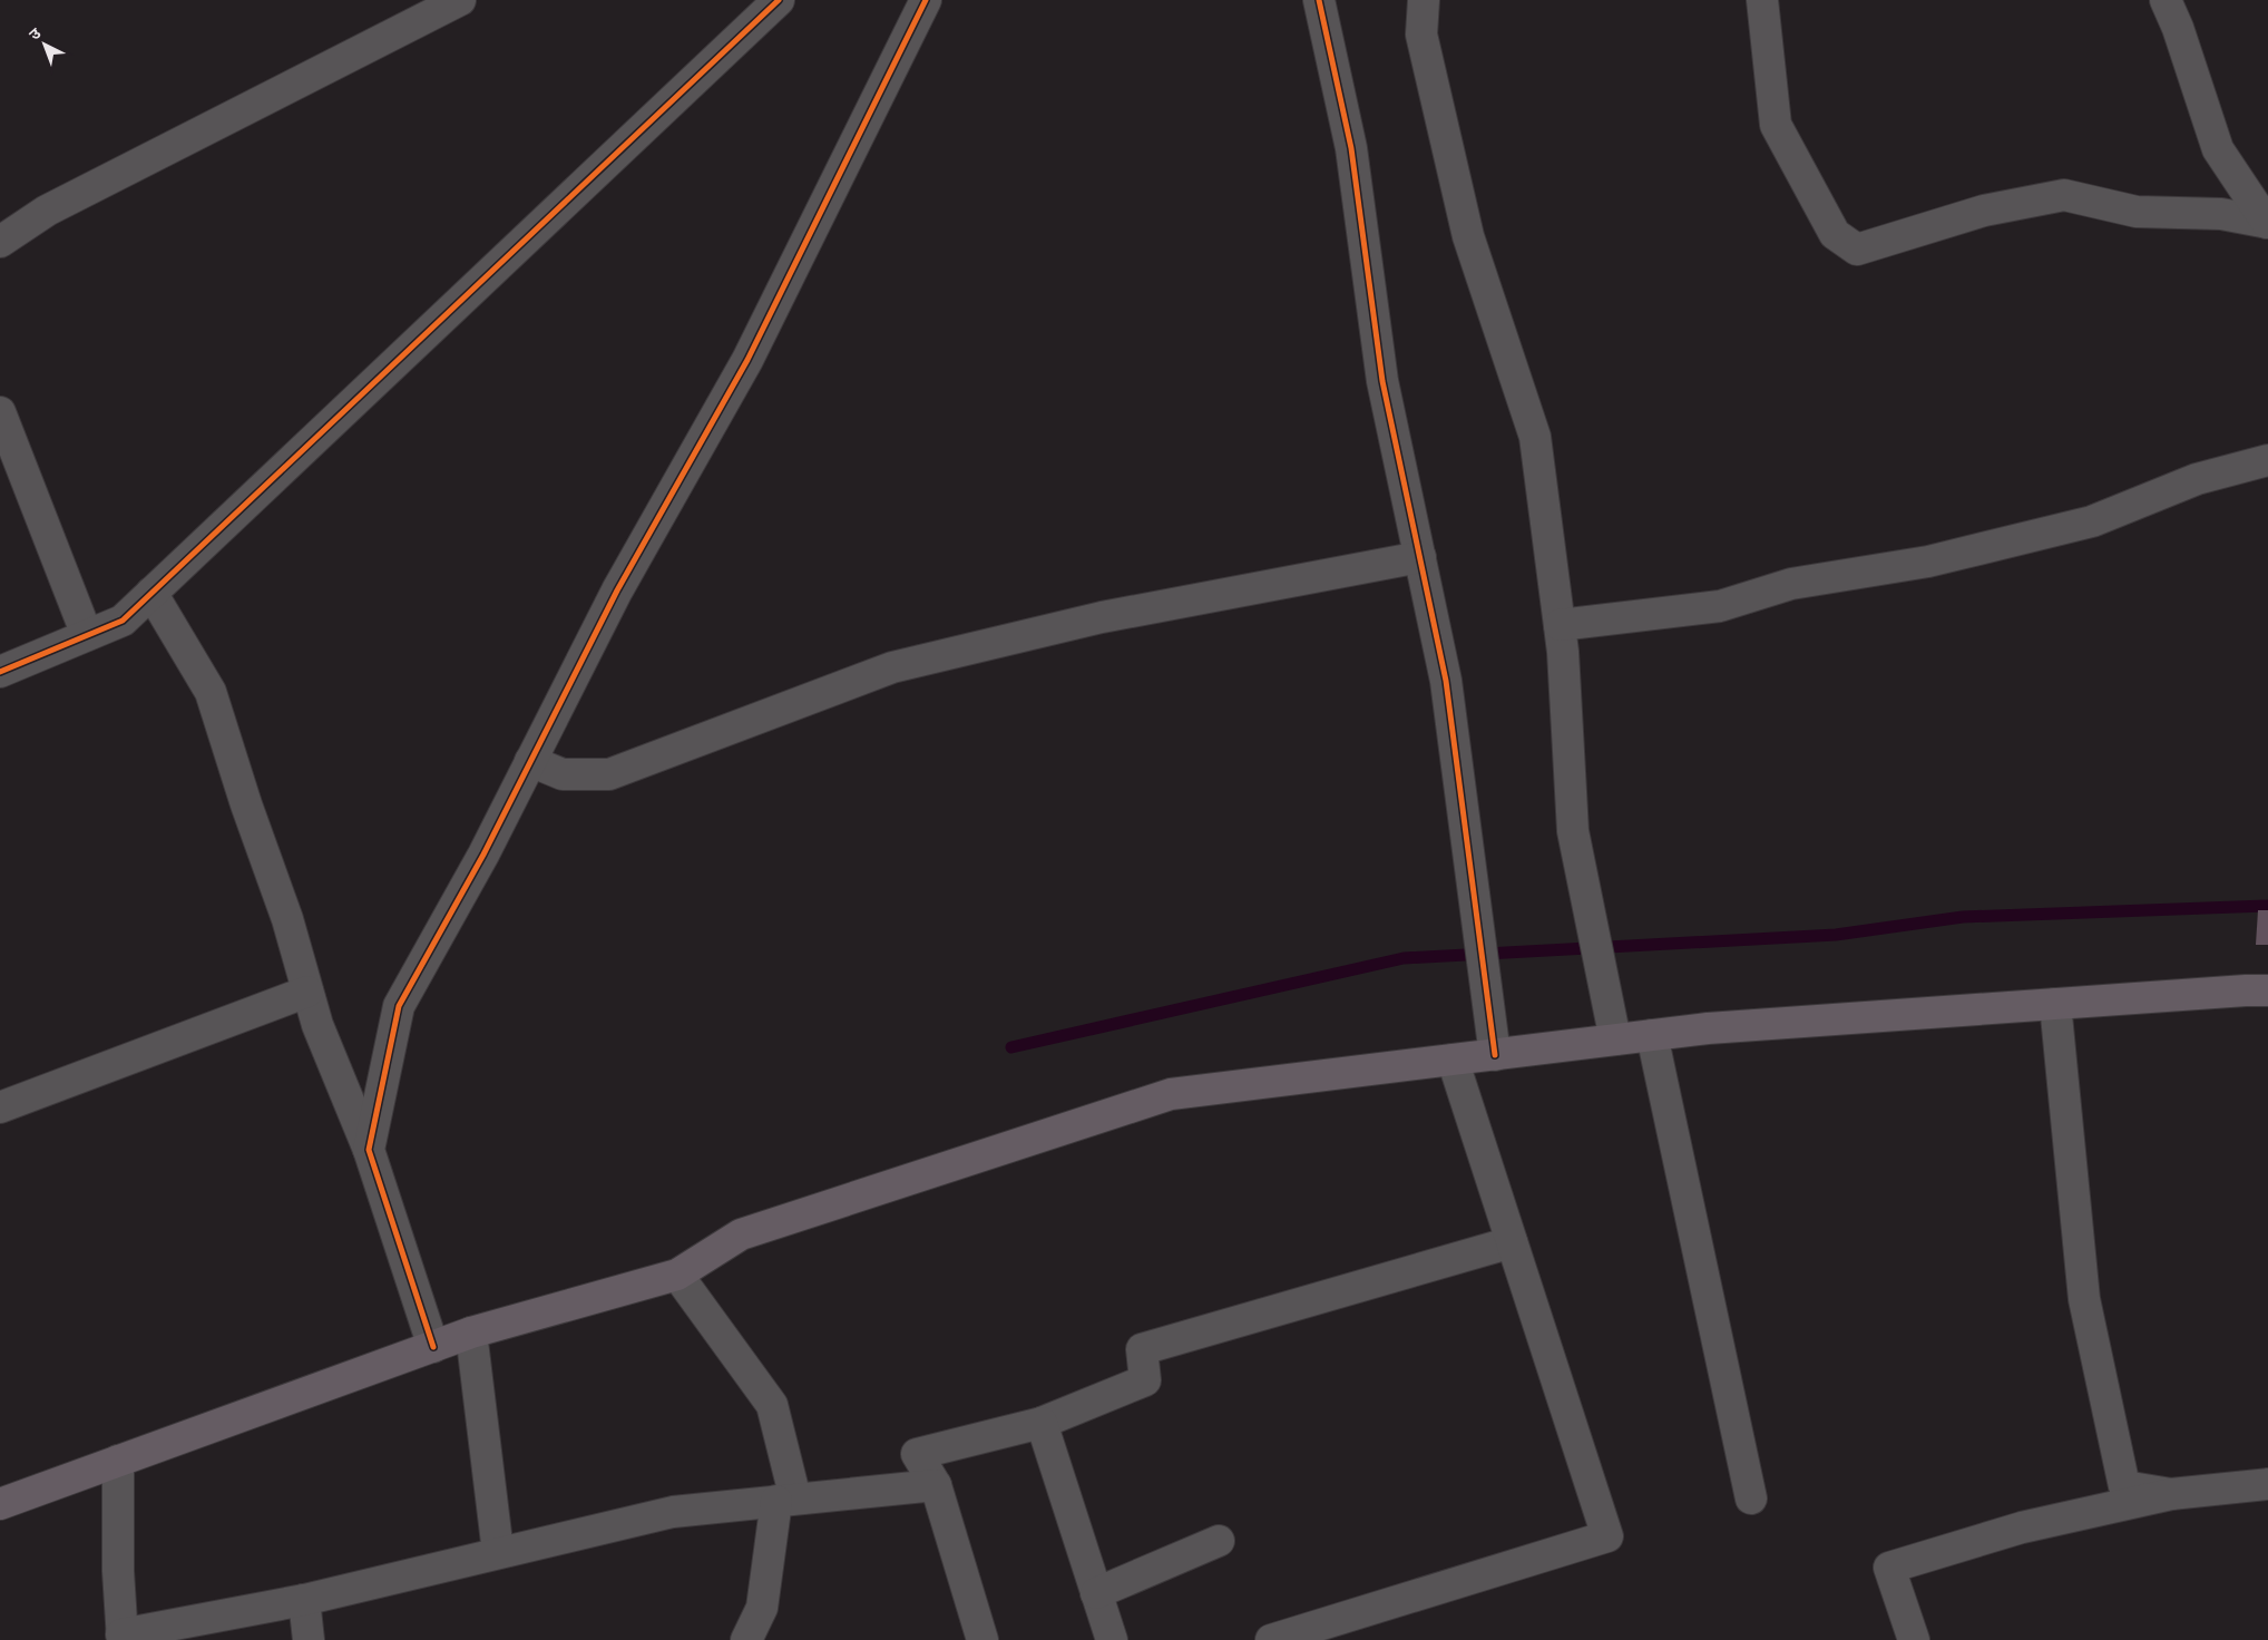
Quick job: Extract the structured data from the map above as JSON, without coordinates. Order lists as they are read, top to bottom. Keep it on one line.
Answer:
{"north":"top left"}
